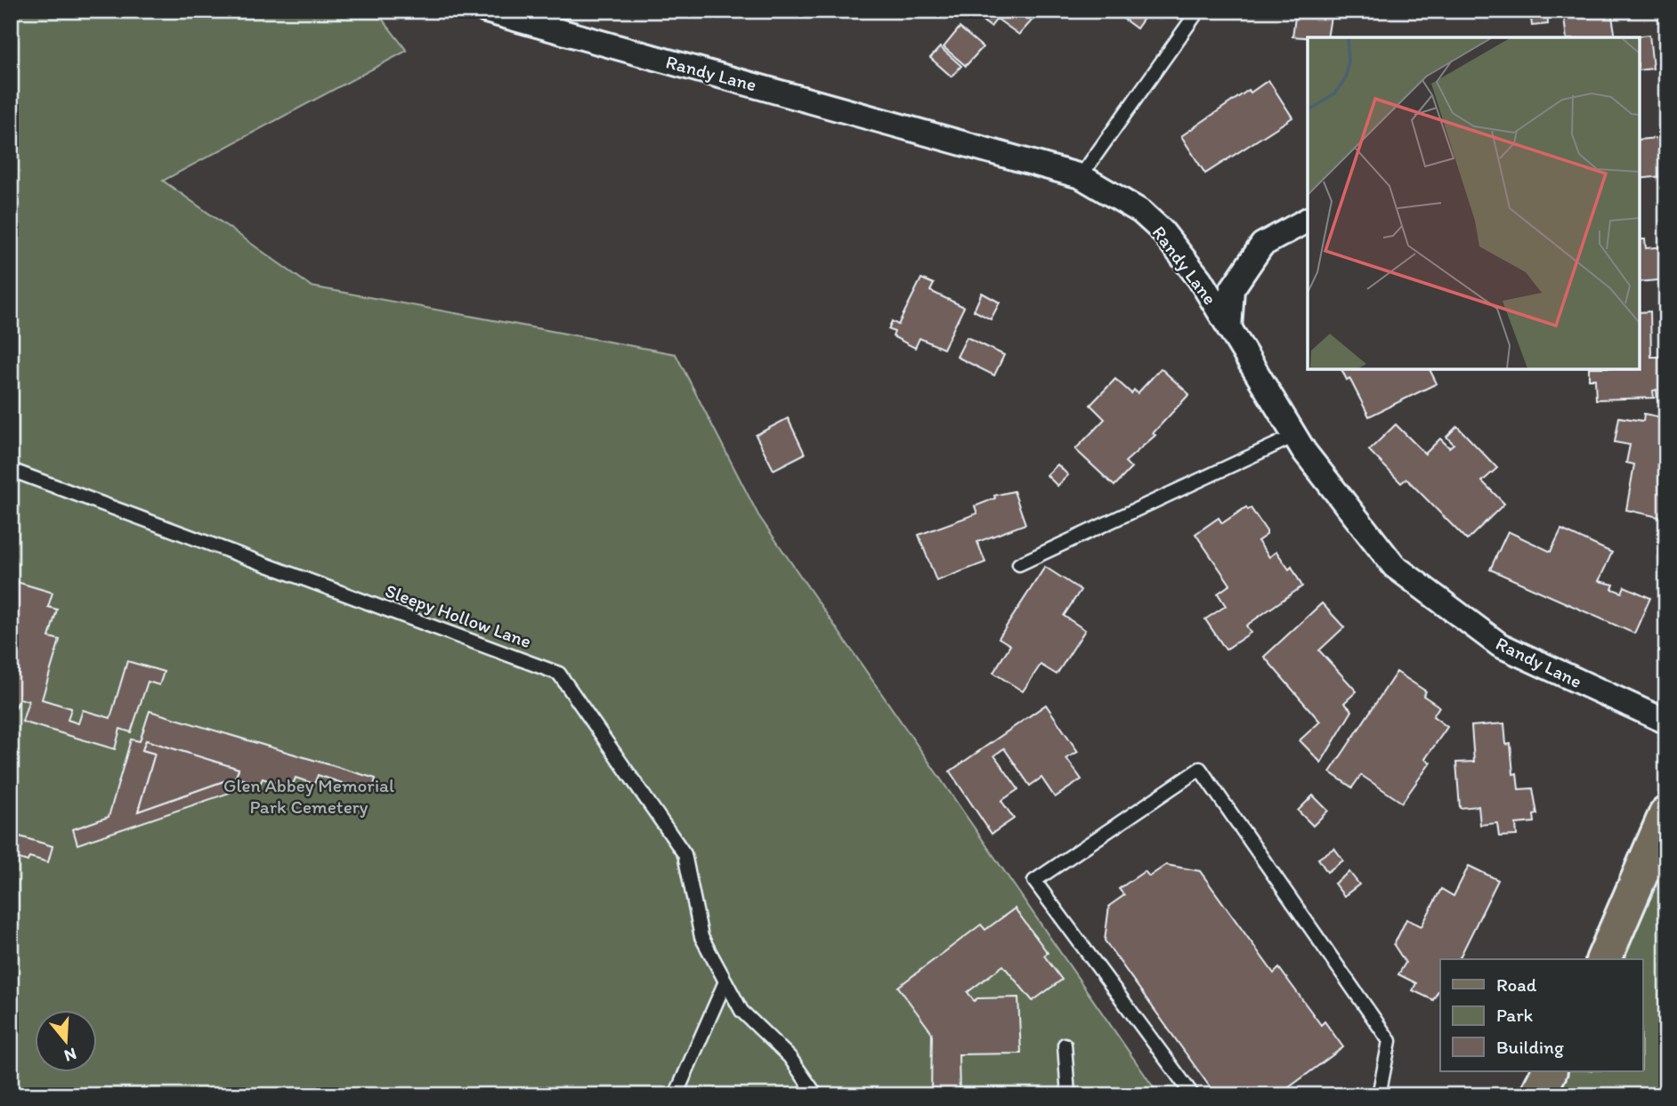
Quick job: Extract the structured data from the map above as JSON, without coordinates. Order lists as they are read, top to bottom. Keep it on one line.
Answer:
{"streets":{"street":["Randy Lane"],"lane":["Sleepy Hollow Lane"]},"parks":["Glen Abbey Memorial Park Cemetery"],"legend":["Road","Park","Building"],"north":"bottom"}
